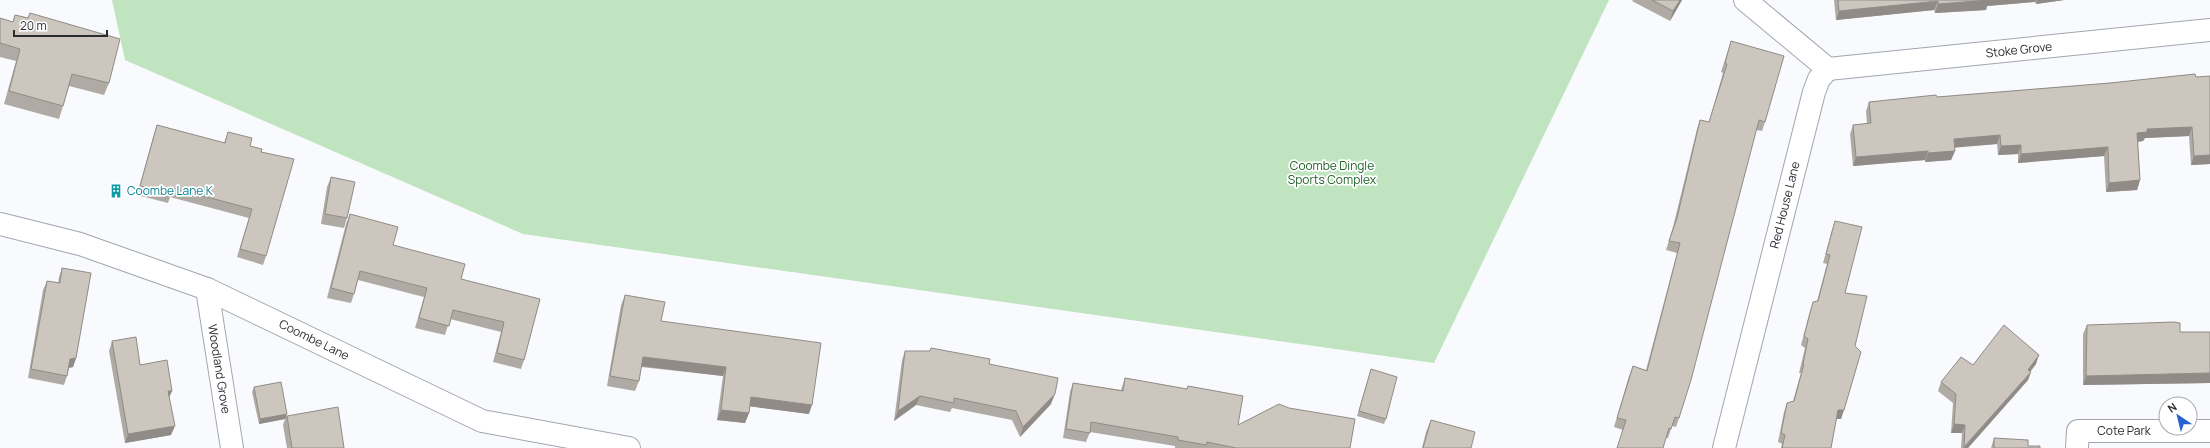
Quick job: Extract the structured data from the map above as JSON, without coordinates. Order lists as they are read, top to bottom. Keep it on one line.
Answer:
{"streets":{"street":["Stoke Grove","Red House Lane","Coombe Lane","Woodland Grove","Cote Park"]},"crossings":[["Stoke Grove","Red House Lane"],["Coombe Lane","Woodland Grove"]],"parks":["Coombe Dingle Sports Complex"],"places":{"building":["Coombe Lane K"]},"scale_bar":"20 m","north":"top left"}
